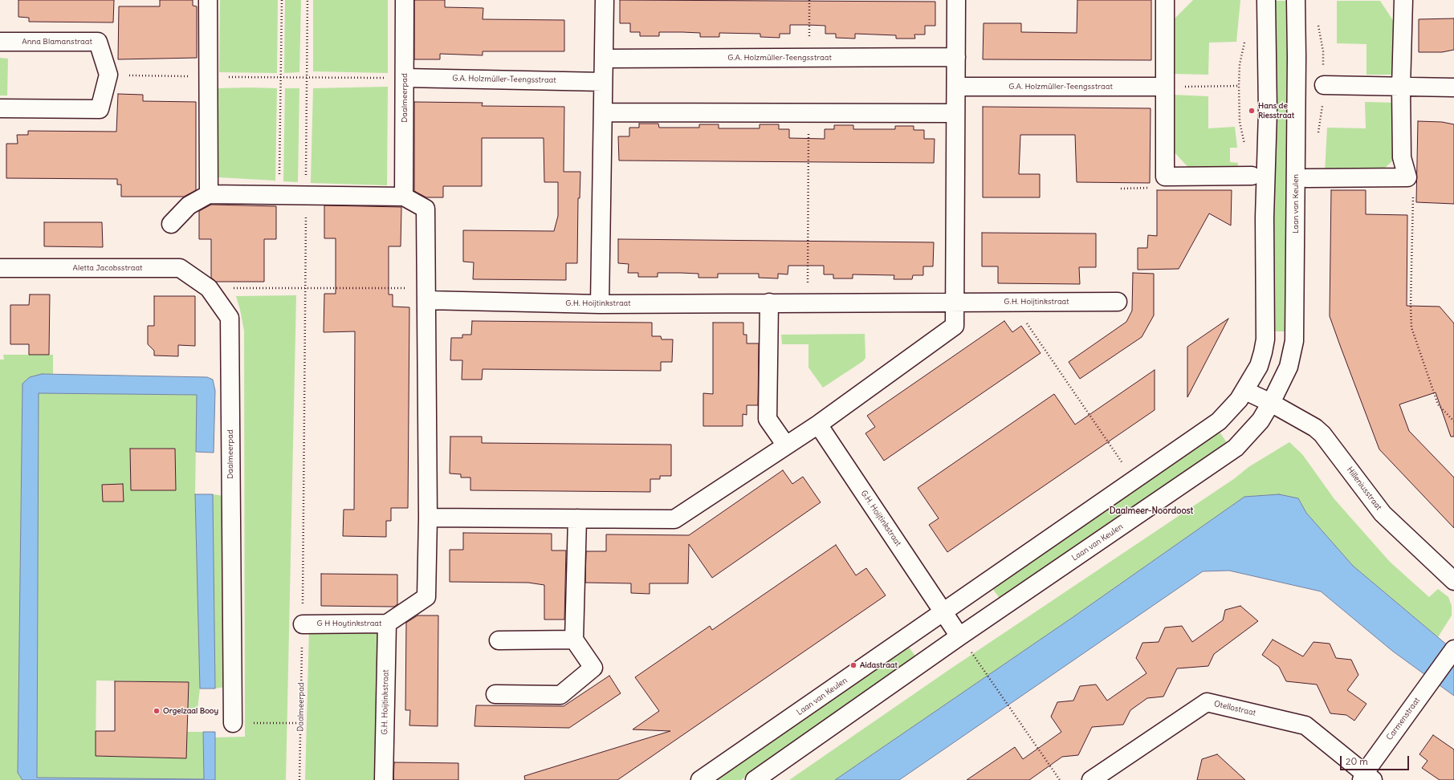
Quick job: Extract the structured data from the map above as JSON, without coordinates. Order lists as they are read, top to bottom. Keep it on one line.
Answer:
{"streets":{"street":["Anna Blamanstraat","G.A. Holzmüller-Teengsstraat","Daalmeerpad","Laan van Keulen","Aletta Jacobsstraat","G.H. Hoijtinkstraat","Hilleniusstraat","G H Hoytinkstraat","Otellostraat","Carmenstraat"]},"crossings":[["G.A. Holzmüller-Teengsstraat","Daalmeerpad"],["Daalmeerpad","Aletta Jacobsstraat"],["Daalmeerpad","G H Hoytinkstraat"],["Laan van Keulen","G.H. Hoijtinkstraat"],["Laan van Keulen","Hilleniusstraat"],["G.H. Hoijtinkstraat","G H Hoytinkstraat"],["Otellostraat","Carmenstraat"]],"districts":["Daalmeer-Noordoost"],"places":["Hans de Riesstraat","Aidastraat","Orgelzaal Booy"],"scale_bar":"20 m"}
